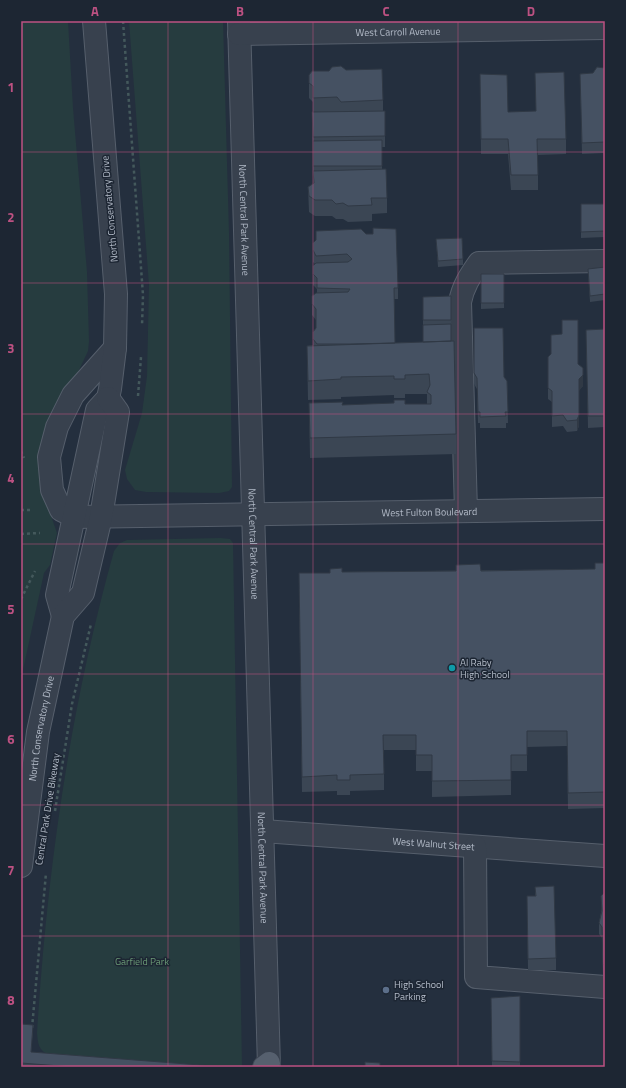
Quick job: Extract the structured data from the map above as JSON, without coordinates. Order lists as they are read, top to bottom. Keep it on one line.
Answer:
{"streets":{"street":["West Carroll Avenue","North Conservatory Drive","North Central Park Avenue","West Fulton Boulevard","West Walnut Street"],"path":["Central Park Drive Bikeway"]},"crossings":[["West Carroll Avenue","North Central Park Avenue"],["North Central Park Avenue","West Fulton Boulevard"],["North Central Park Avenue","West Walnut Street"]],"parks":["Garfield Park"],"places":["Al Raby High School","High School Parking"],"grid":{"columns":["A","B","C","D"],"rows":["1","2","3","4","5","6","7","8"]}}
